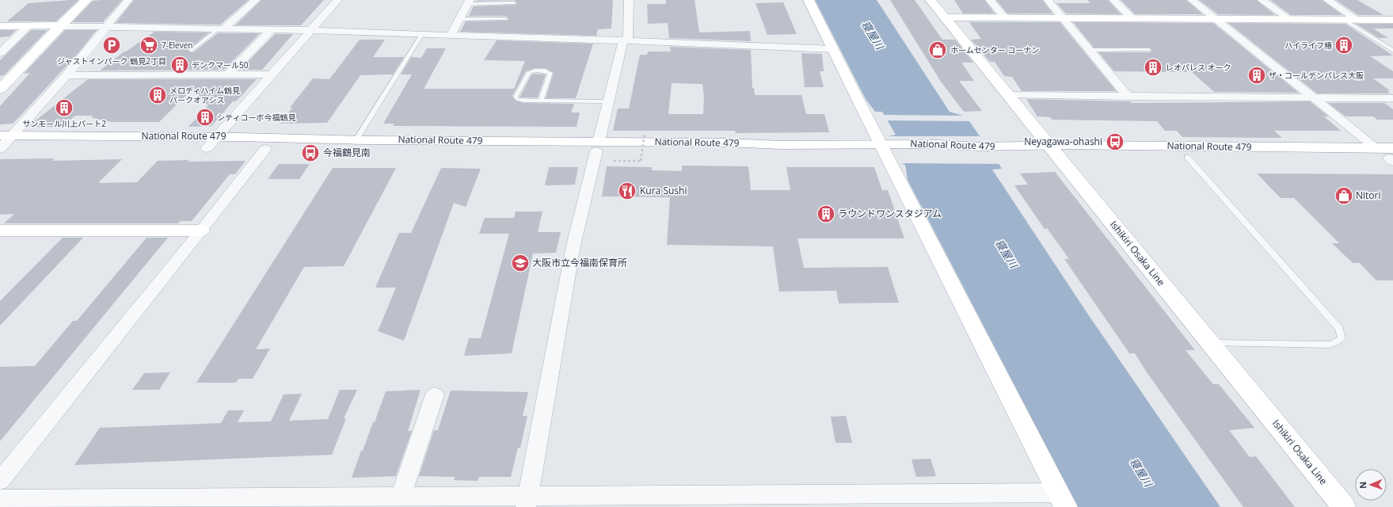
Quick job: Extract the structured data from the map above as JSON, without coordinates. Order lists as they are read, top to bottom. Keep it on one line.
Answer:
{"streets":{"main road":["National Route 479","Ishikiri Osaka Line"]},"crossings":[["National Route 479","Ishikiri Osaka Line"]],"water":["寝屋川"],"places":{"parking":["ジャストインパーク 鶴見2丁目"],"supermarket":["7-Eleven"],"building":["ハイライフ椿","デンクマール50","レオパレス オーク","ザ・コールデンパレス大阪","メロディハイム鶴見 パークオアシス","サンモール川上パート2","シティコーポ今福鶴見","ラウンドワンスタジアム"],"shop":["ホームセンター コーナン","Nitori"],"bus stop":["Neyagawa-ohashi","今福鶴見南"],"restaurant":["Kura Sushi"],"school or university":["大阪市立今福南保育所"]},"north":"left"}
